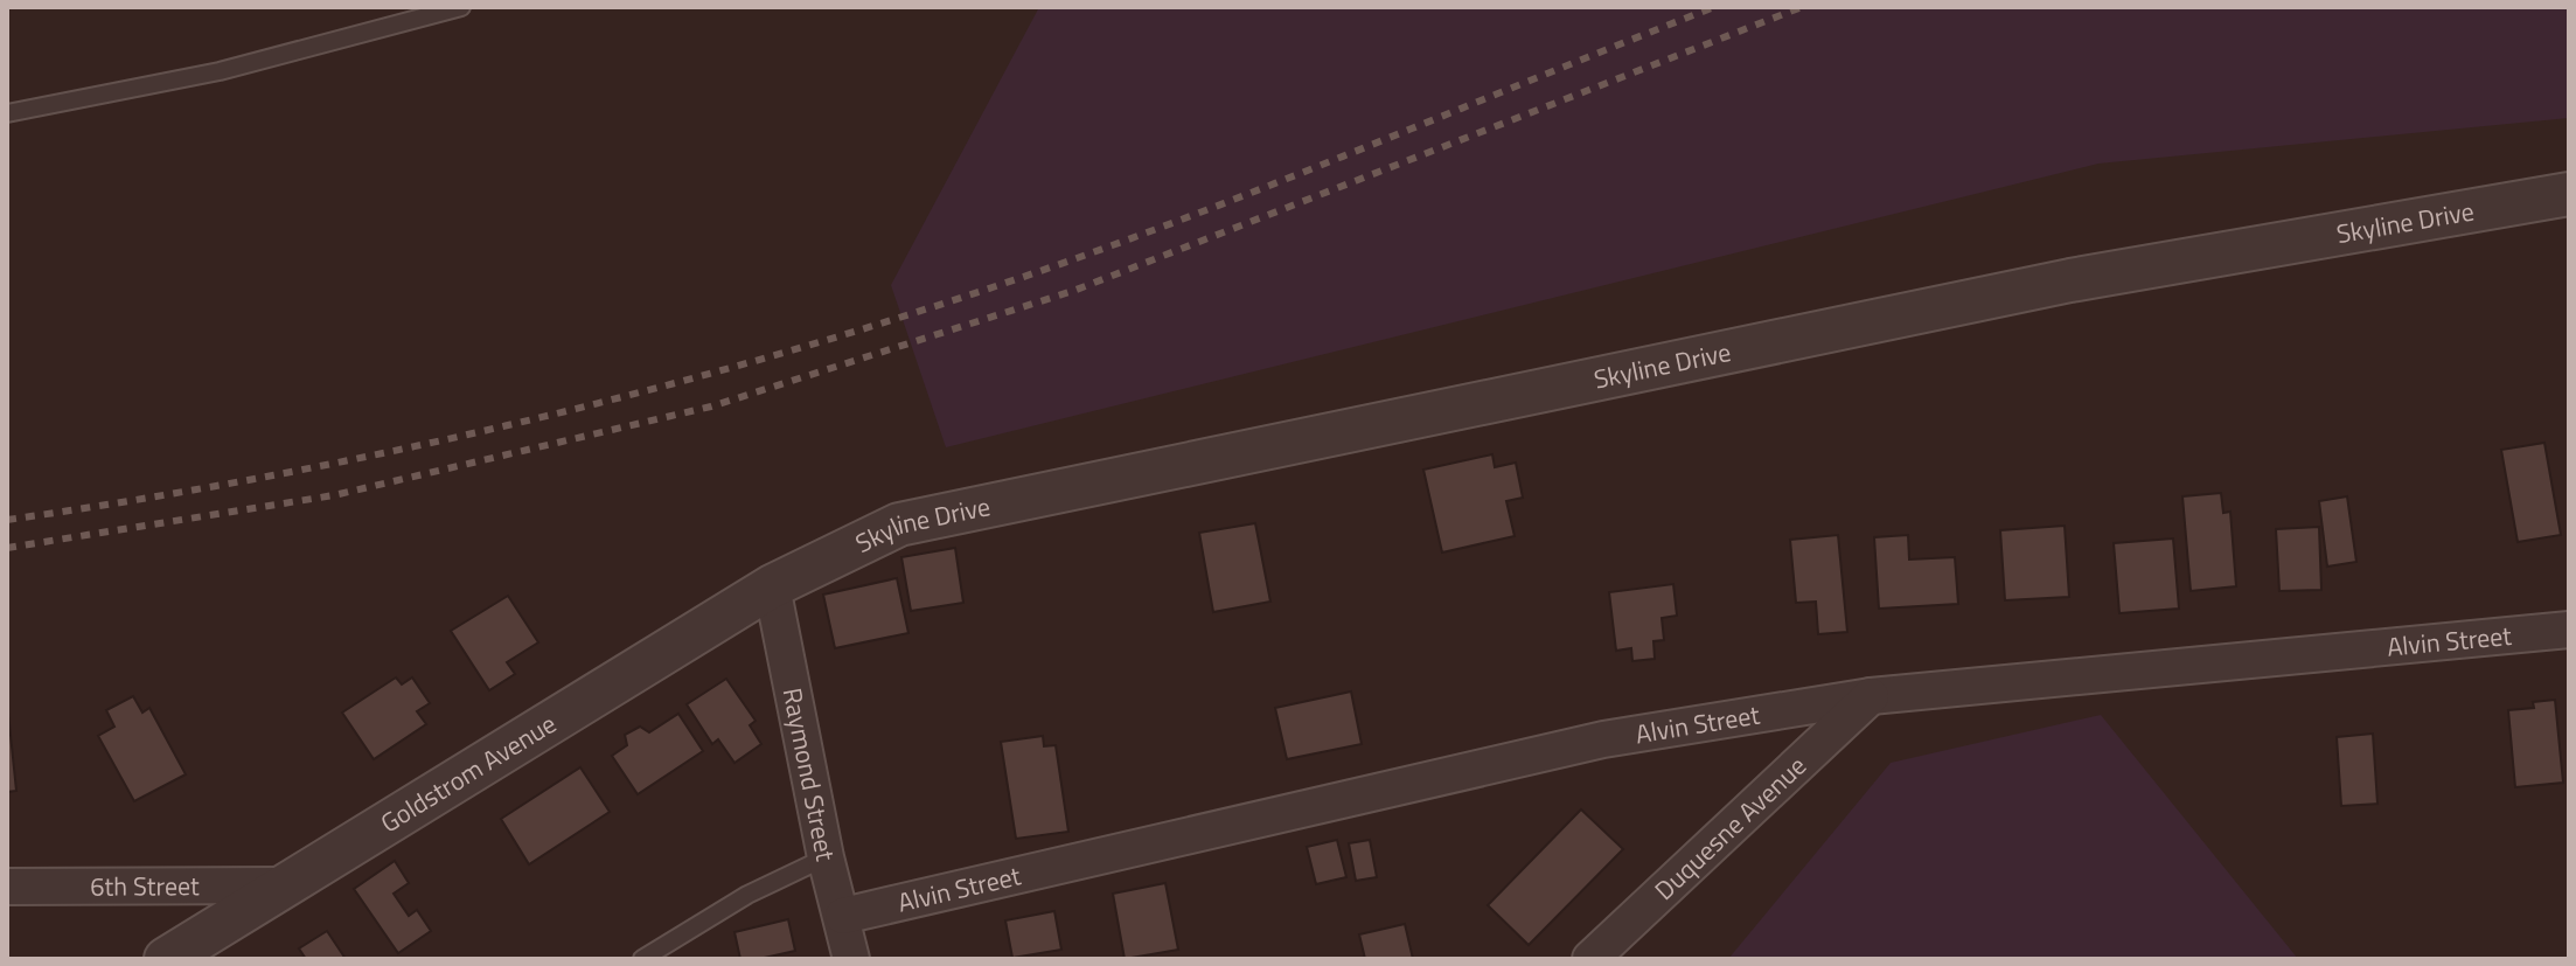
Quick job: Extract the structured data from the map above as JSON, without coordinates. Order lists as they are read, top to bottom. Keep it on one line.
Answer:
{"streets":{"street":["Skyline Drive","Alvin Street","Goldstrom Avenue","Raymond Street","Duquesne Avenue","6th Street"]},"crossings":[["Skyline Drive","Goldstrom Avenue"],["Skyline Drive","Raymond Street"],["Alvin Street","Raymond Street"],["Alvin Street","Duquesne Avenue"],["Goldstrom Avenue","Raymond Street"],["Goldstrom Avenue","6th Street"]]}
